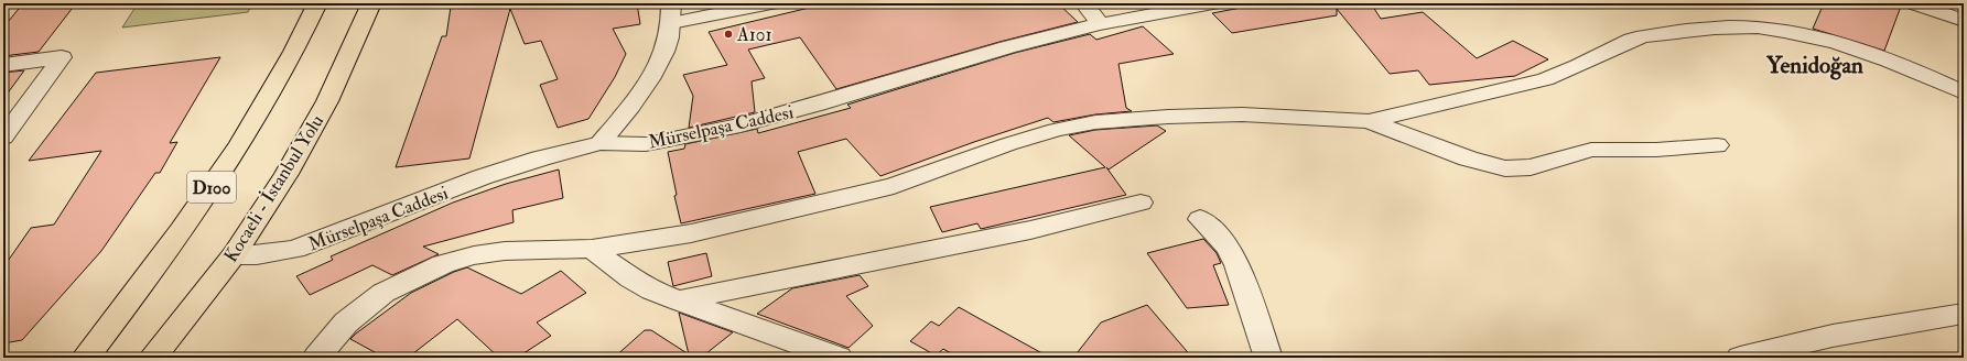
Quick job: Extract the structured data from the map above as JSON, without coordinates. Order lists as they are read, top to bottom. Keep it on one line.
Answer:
{"streets":{"highway":["D100","Kocaeli - İstanbul Yolu"],"street":["Mürselpaşa Caddesi"]},"crossings":[["Mürselpaşa Caddesi","Kocaeli - İstanbul Yolu"]],"districts":["Yenidoğan"],"places":["A101"]}
